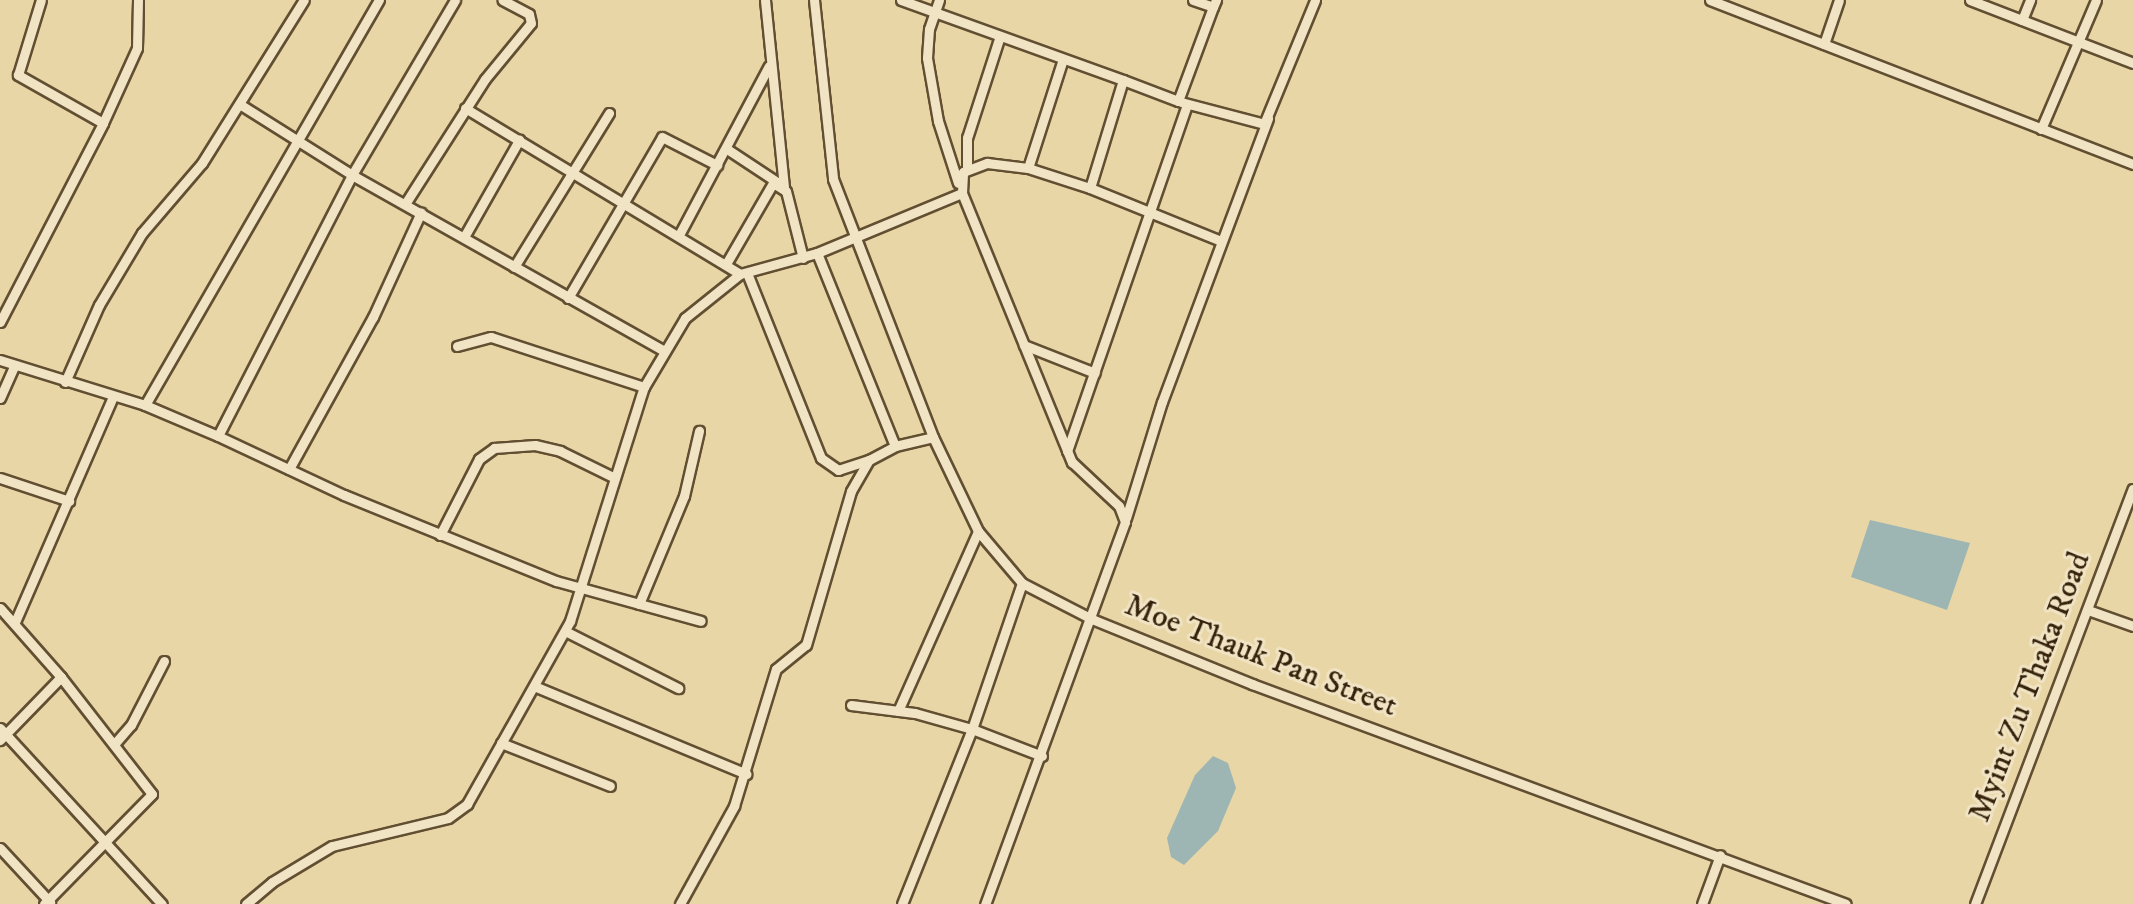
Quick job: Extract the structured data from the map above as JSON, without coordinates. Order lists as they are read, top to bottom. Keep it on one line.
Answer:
{"streets":{"street":["Moe Thauk Pan Street","Myint Zu Thaka Road"]}}
